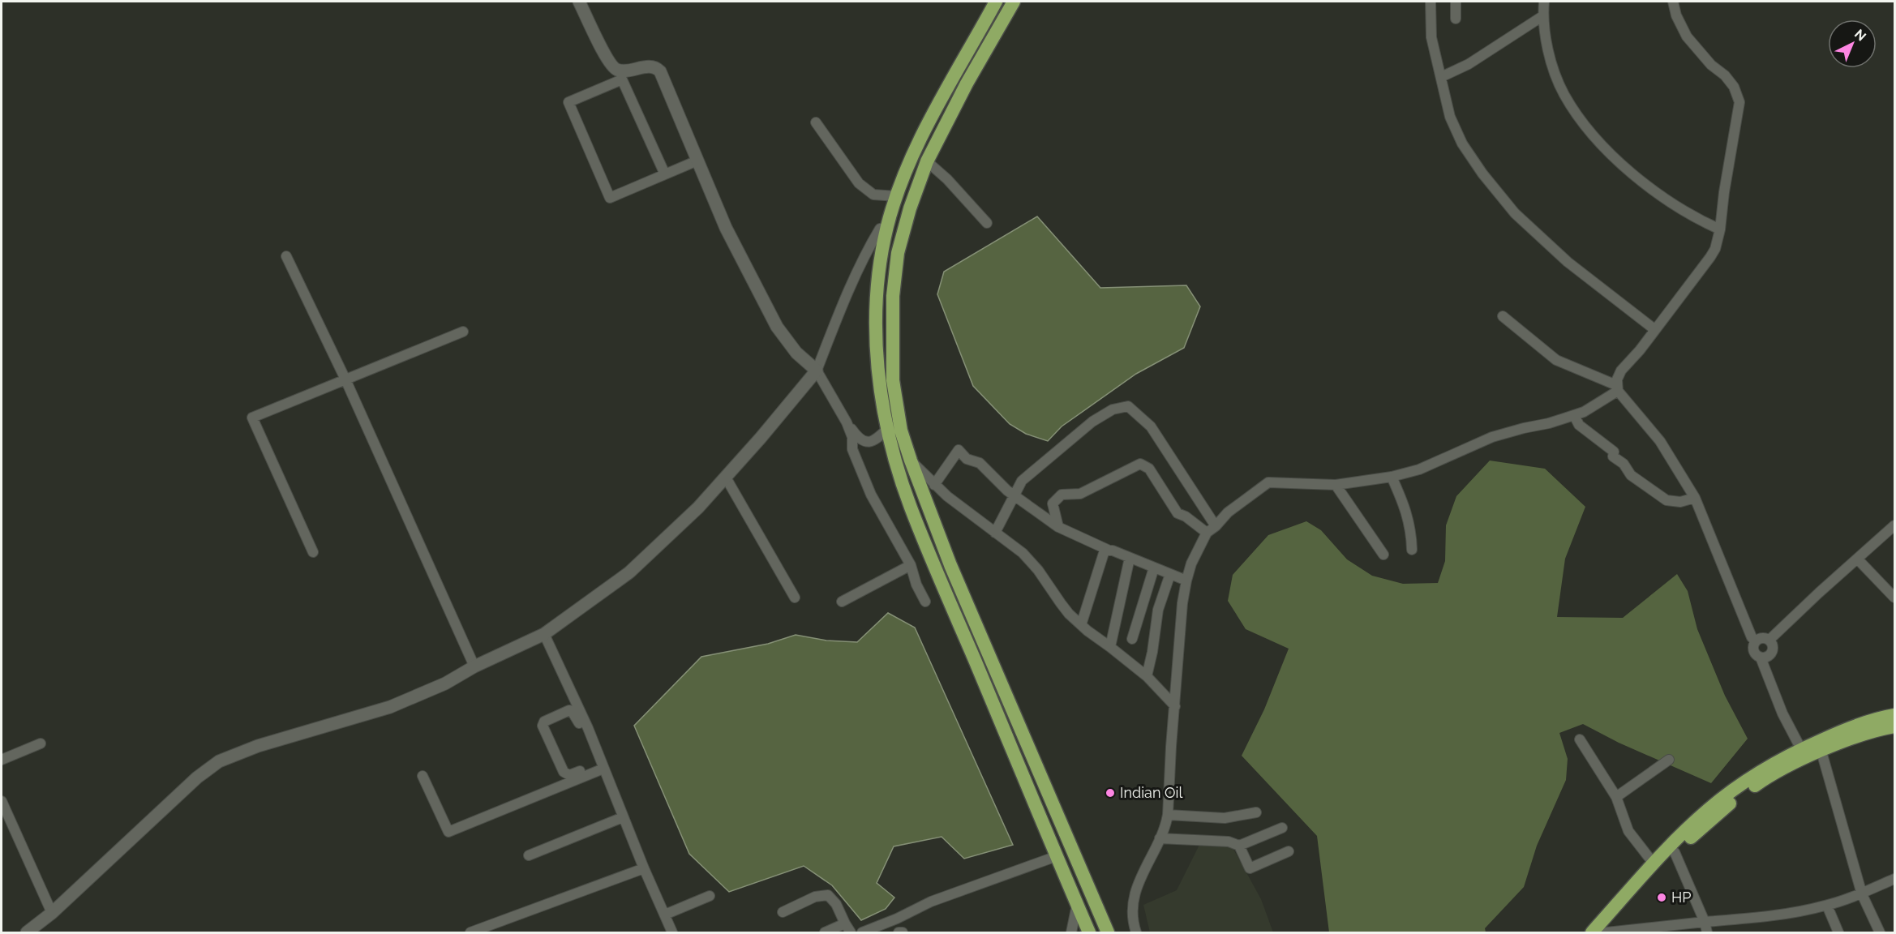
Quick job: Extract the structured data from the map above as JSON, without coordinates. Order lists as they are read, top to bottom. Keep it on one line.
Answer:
{"places":["Indian Oil","HP"],"north":"top right"}
